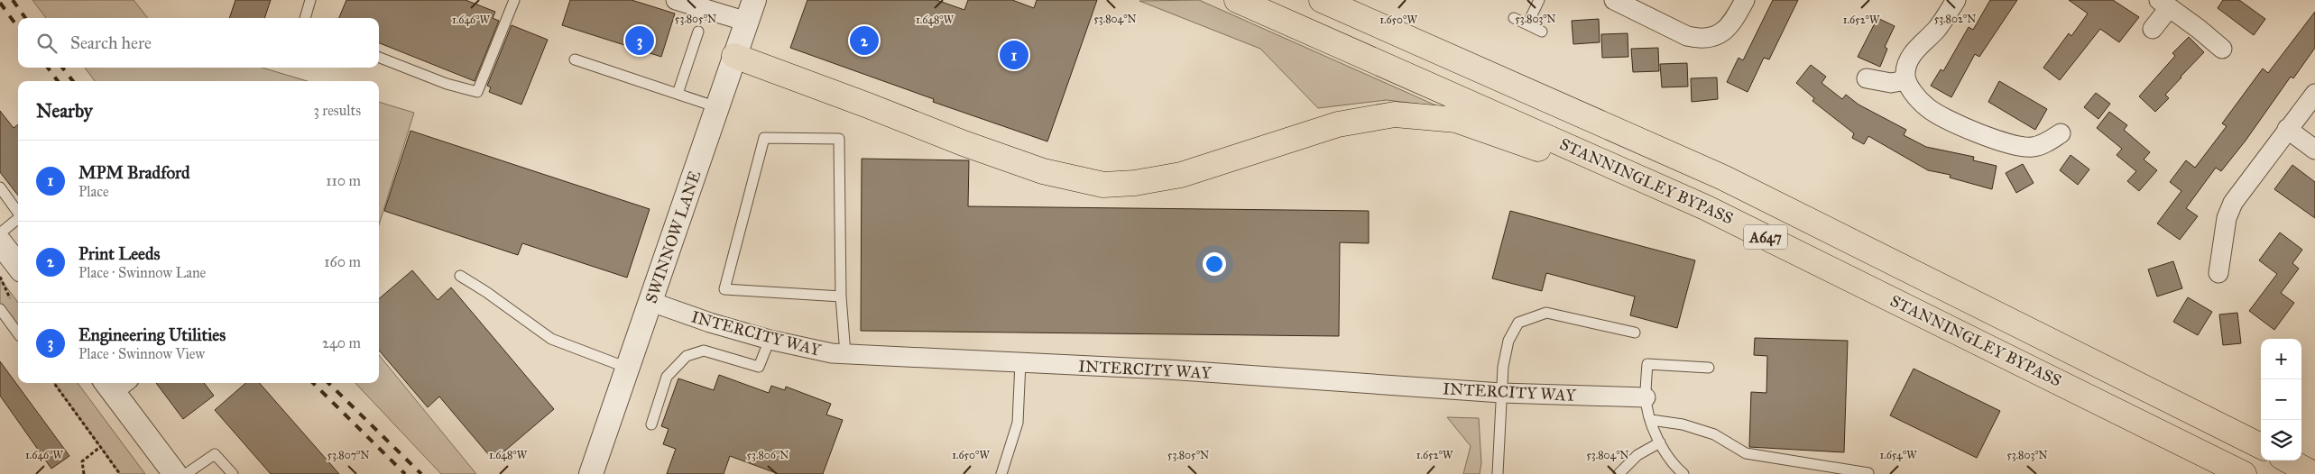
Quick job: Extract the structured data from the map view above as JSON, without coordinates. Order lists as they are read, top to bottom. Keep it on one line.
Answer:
{"streets":{"highway":["STANNINGLEY BYPASS","A647"],"street":["SWINNOW LANE","INTERCITY WAY"]},"crossings":[["SWINNOW LANE","INTERCITY WAY"]],"page":{"search":"Search here","pins":["2","3","1"],"heading":["Nearby","3 results"],"list":[{"mark":"1","name":"MPM Bradford","note":"Place","value":"110 m"},{"mark":"2","name":"Print Leeds","note":"Place · Swinnow Lane","value":"160 m"},{"mark":"3","name":"Engineering Utilities","note":"Place · Swinnow View","value":"240 m"}],"map_buttons":["+","−"]},"coordinates":["53.805°N","53.804°N","53.802°N","53.803°N","1.646°W","1.648°W","1.650°W","1.652°W","1.654°W","53.807°N","53.806°N"]}
